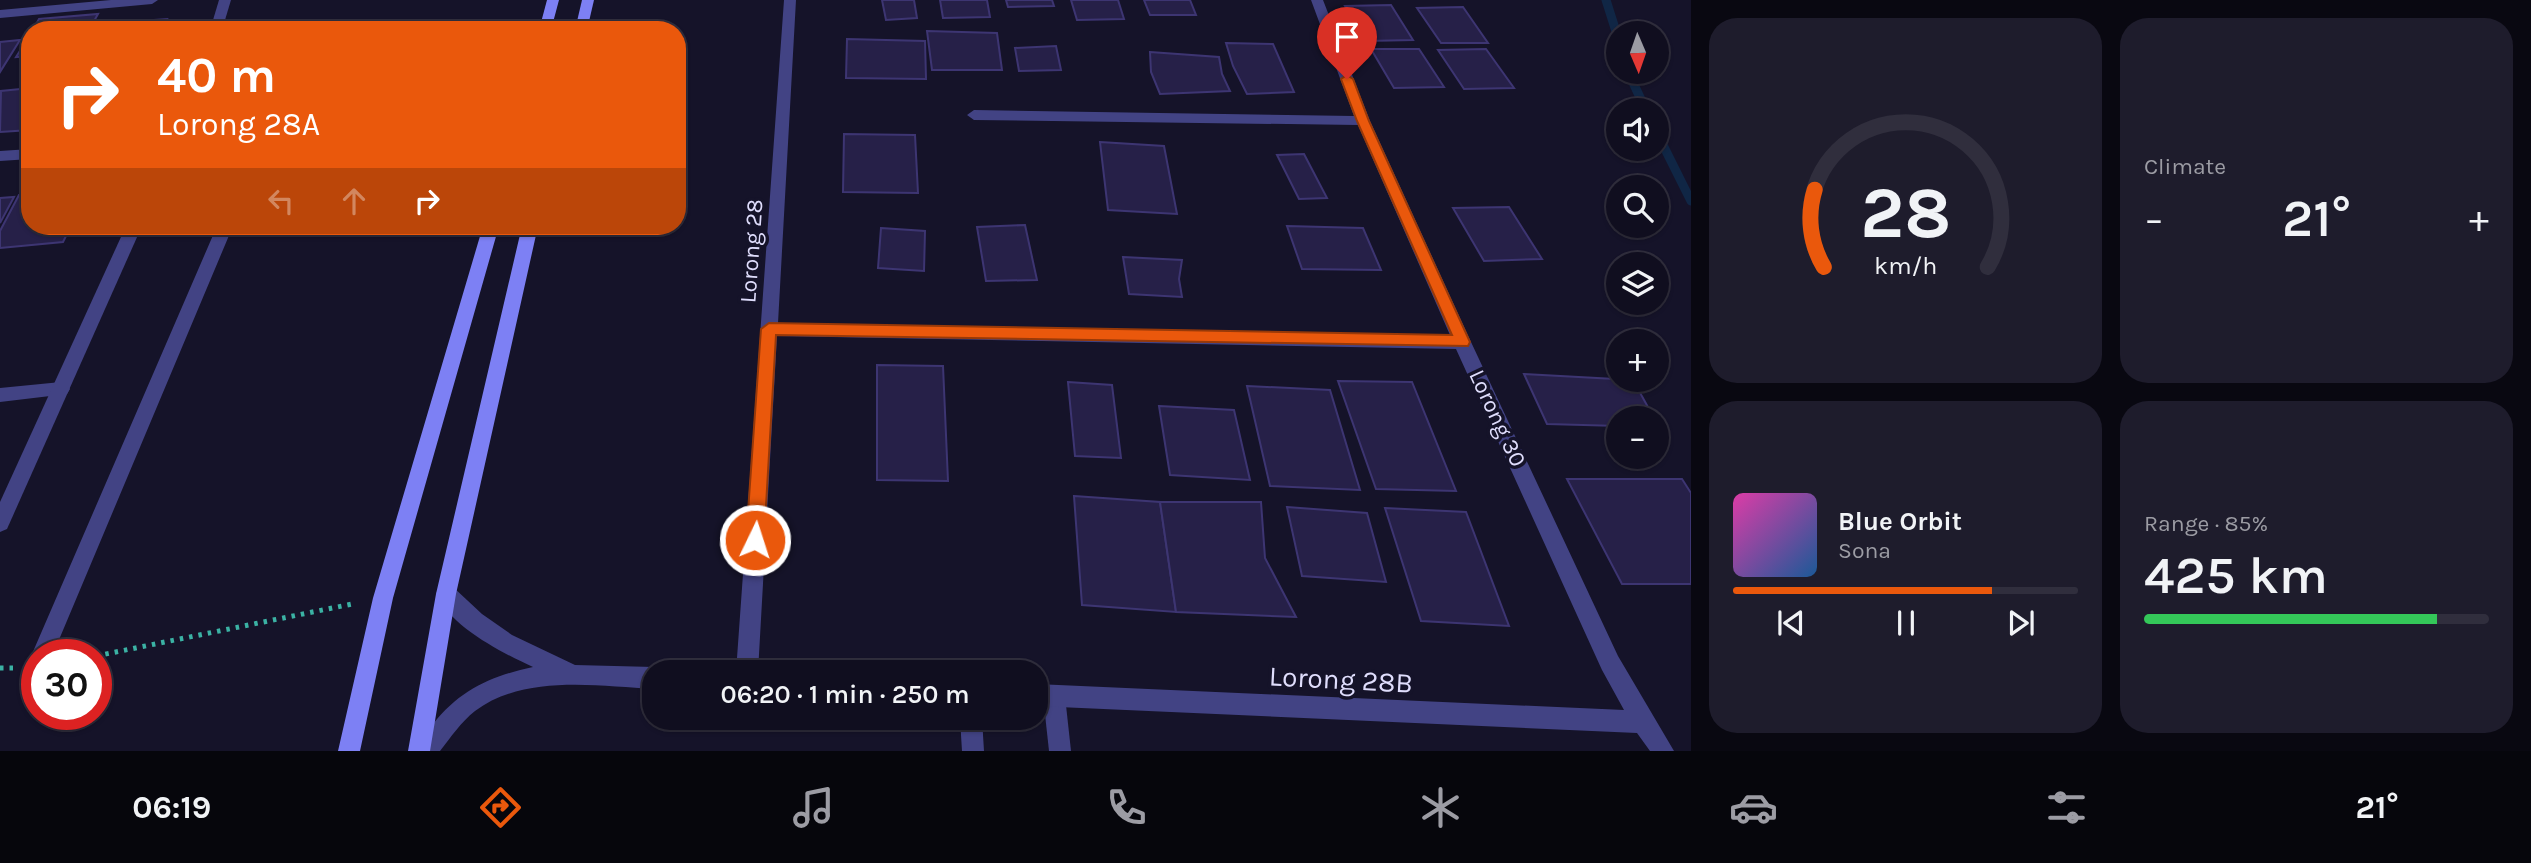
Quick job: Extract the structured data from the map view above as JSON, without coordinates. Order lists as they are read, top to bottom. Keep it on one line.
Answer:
{"streets":{"street":["Lorong 28","Lorong 30","Lorong 28B"]},"crossings":[["Lorong 30","Lorong 28B"]],"north":"bottom","page":{"tile":["Climate",["Range · 85%","425 km"]],"map_buttons":["+","−"],"turn":["40 m","Lorong 28A"],"heat":["−","21°","+"],"song":["Blue Orbit","Sona"],"limit":"30","trip":"06:20 · 1 min · 250 m","tabs":["06:19","21°"],"gauge":["28","km/h"]}}
